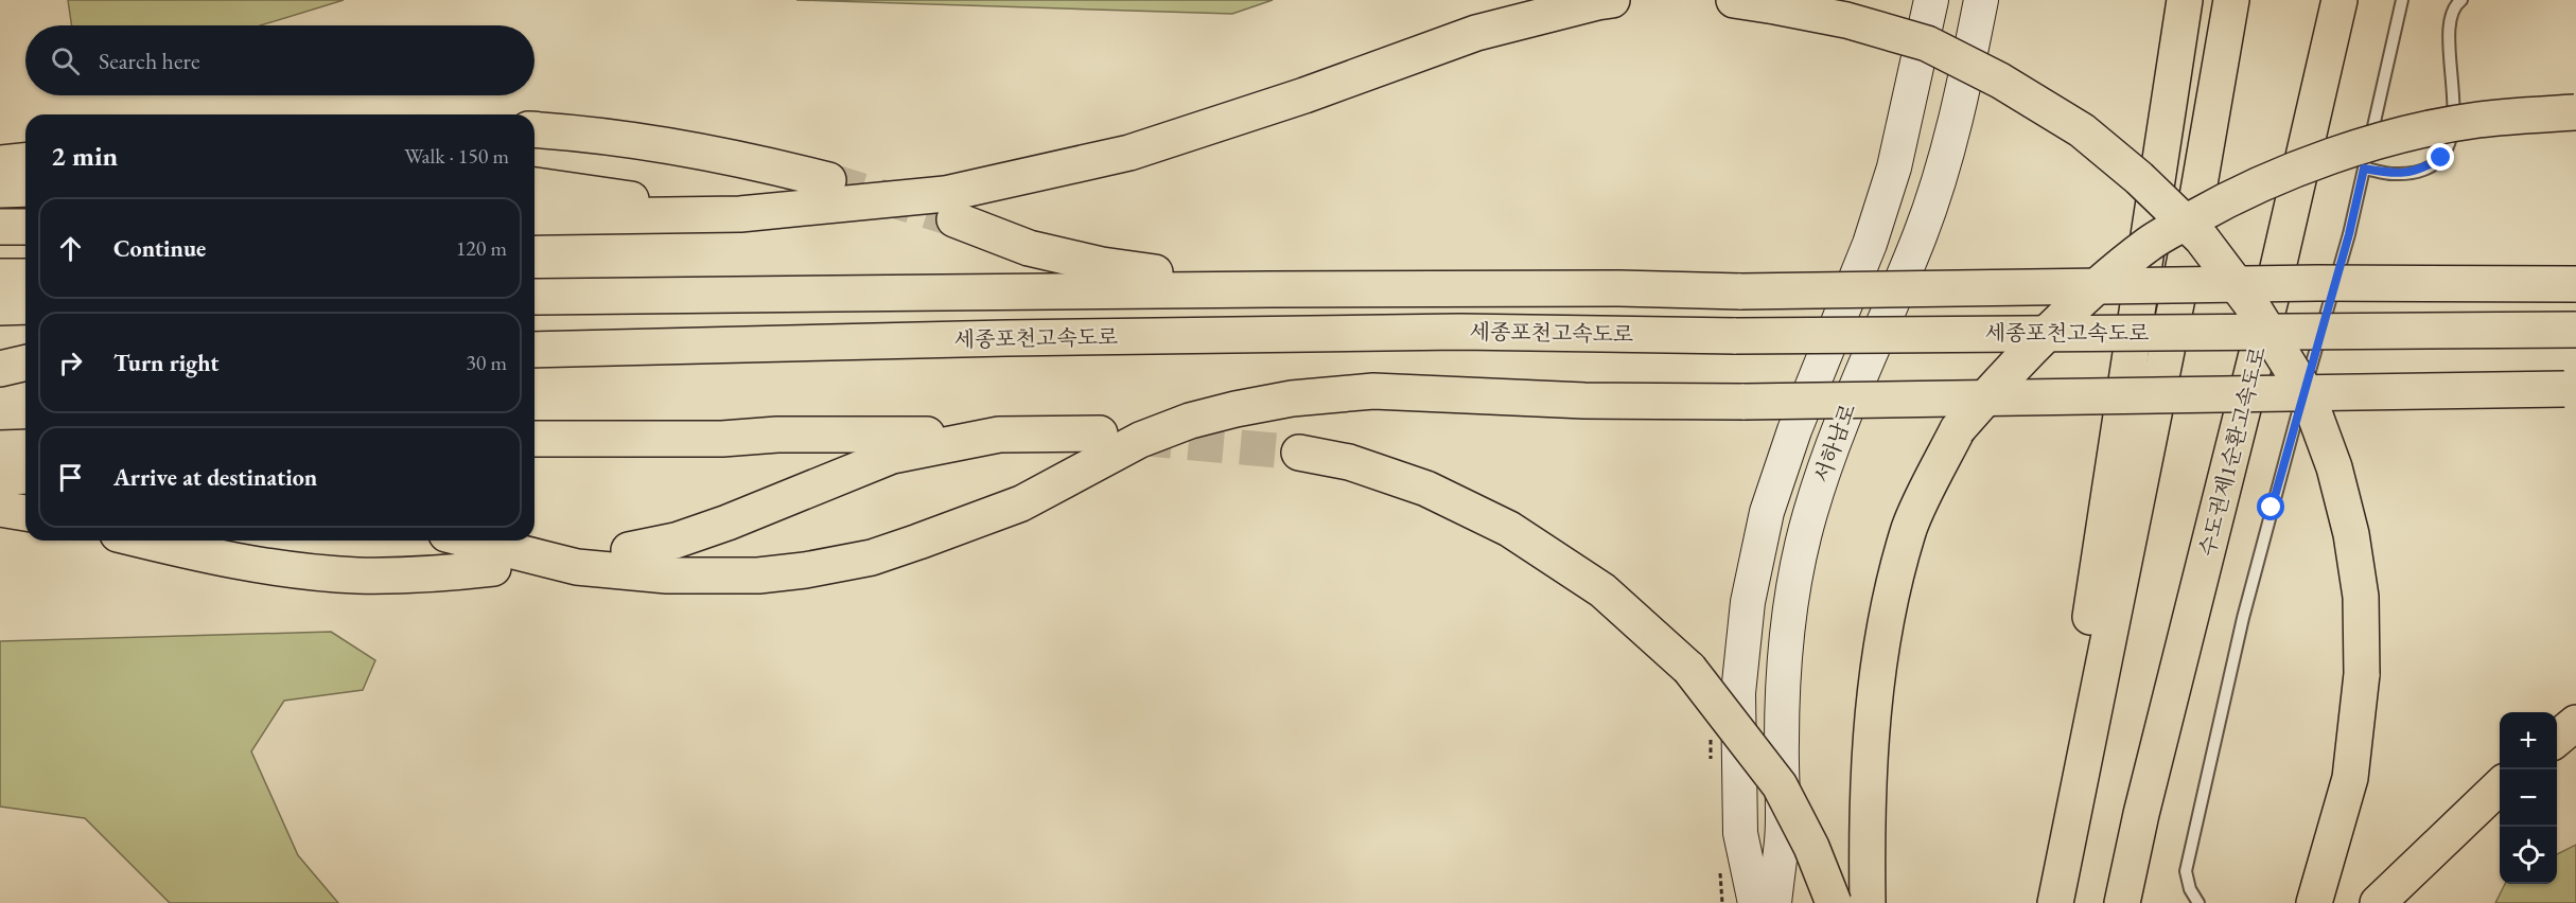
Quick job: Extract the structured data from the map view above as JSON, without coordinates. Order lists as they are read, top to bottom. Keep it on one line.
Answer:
{"streets":{"highway":["세종포천고속도로","수도권제1순환고속도로"],"main road":["서하남로"]},"page":{"search":"Search here","heading":["2 min","Walk · 150 m"],"list":[["Continue","120 m"],["Turn right","30 m"],"Arrive at destination"],"map_buttons":["+","−"]}}
